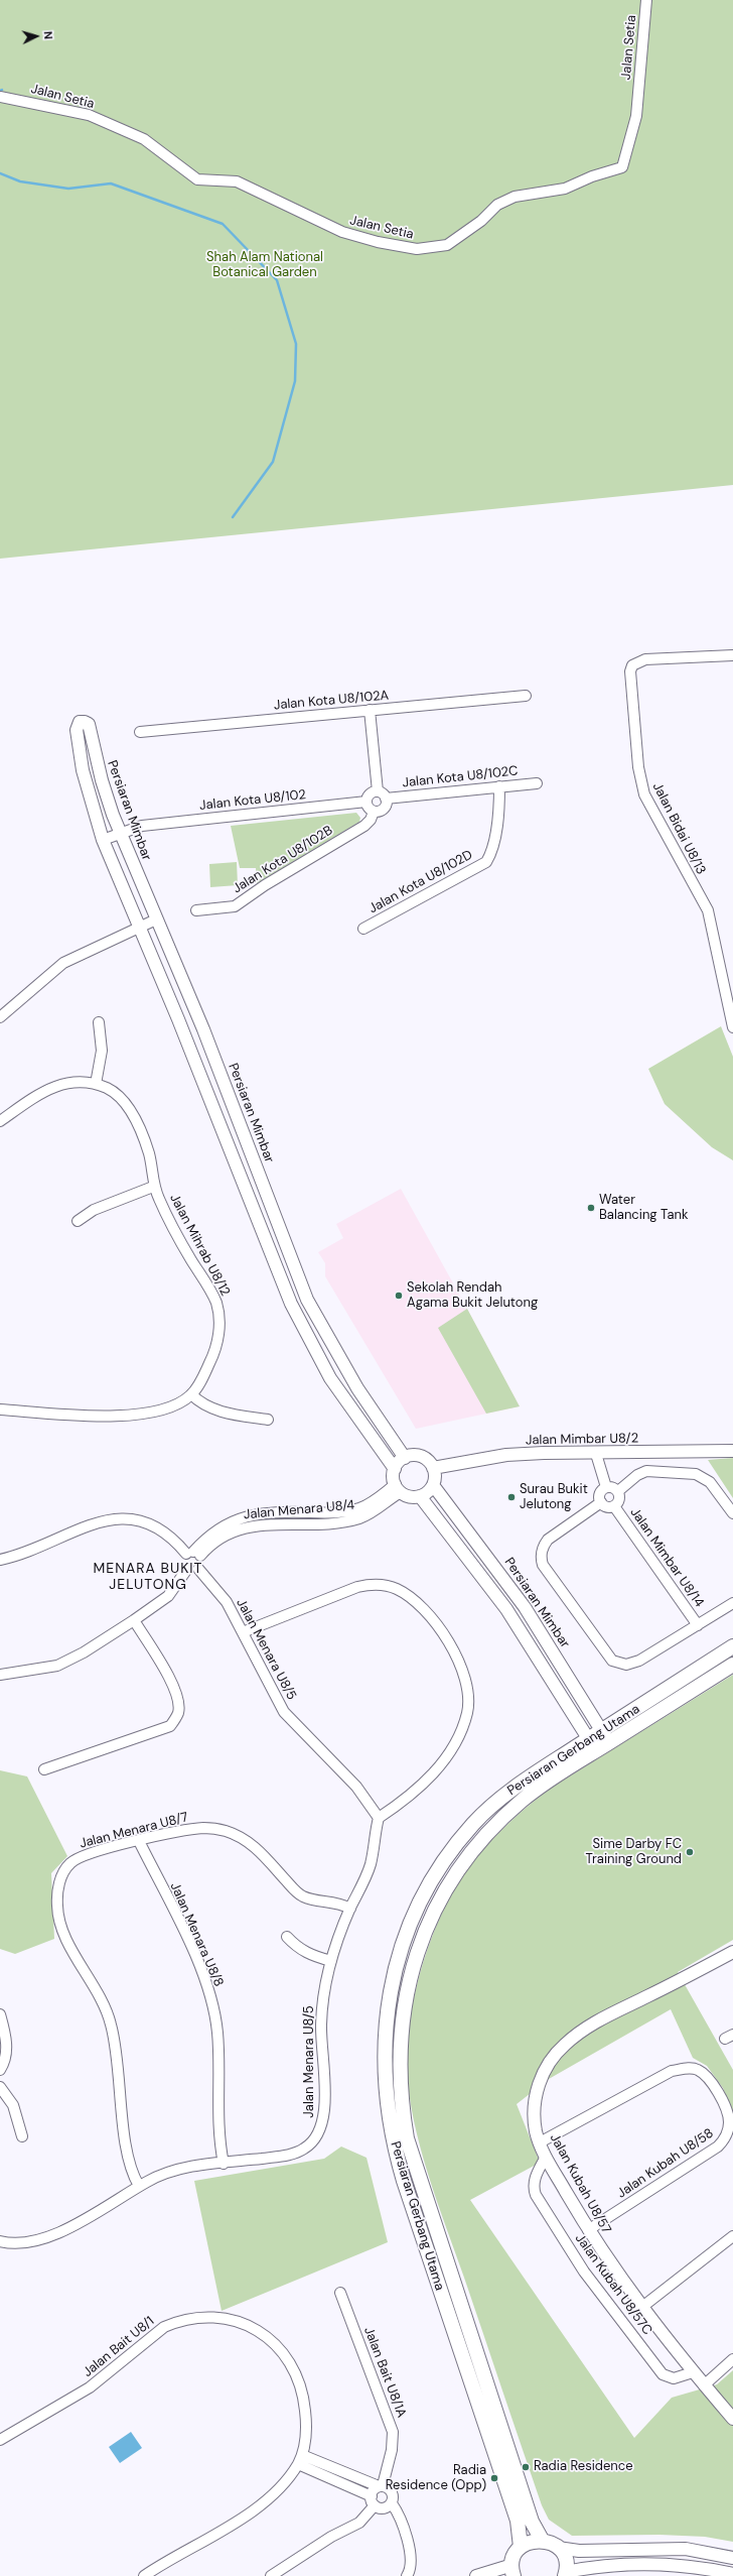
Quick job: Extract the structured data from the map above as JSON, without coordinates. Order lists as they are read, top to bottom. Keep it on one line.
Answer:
{"streets":{"main road":["Persiaran Gerbang Utama"],"street":["Jalan Setia","Jalan Kota U8/102A","Jalan Kota U8/102C","Jalan Kota U8/102","Persiaran Mimbar","Jalan Bidai U8/13","Jalan Kota U8/102B","Jalan Kota U8/102D","Jalan Mihrab U8/12","Jalan Mimbar U8/2","Jalan Menara U8/4","Jalan Mimbar U8/14","Jalan Menara U8/5","Jalan Menara U8/7","Jalan Menara U8/8","Jalan Kubah U8/58","Jalan Kubah U8/57","Jalan Kubah U8/57C","Jalan Bait U8/1","Jalan Bait U8/1A"]},"crossings":[["Jalan Kota U8/102C","Jalan Kota U8/102"],["Jalan Kota U8/102C","Jalan Kota U8/102B"],["Jalan Kota U8/102C","Jalan Kota U8/102D"],["Jalan Kota U8/102","Persiaran Mimbar"],["Jalan Kota U8/102","Jalan Kota U8/102B"],["Persiaran Mimbar","Jalan Mimbar U8/2"],["Persiaran Mimbar","Jalan Menara U8/4"],["Persiaran Mimbar","Persiaran Gerbang Utama"],["Jalan Mimbar U8/2","Jalan Menara U8/4"],["Jalan Menara U8/5","Jalan Menara U8/7"],["Jalan Menara U8/5","Jalan Menara U8/8"],["Jalan Menara U8/7","Jalan Menara U8/8"],["Jalan Kubah U8/58","Jalan Kubah U8/57"],["Jalan Kubah U8/57","Jalan Kubah U8/57C"]],"districts":["MENARA BUKIT JELUTONG"],"parks":["Shah Alam National Botanical Garden"],"places":["Water Balancing Tank","Sekolah Rendah Agama Bukit Jelutong","Surau Bukit Jelutong","Sime Darby FC Training Ground","Radia Residence","Radia Residence (Opp)"],"north":"right"}
